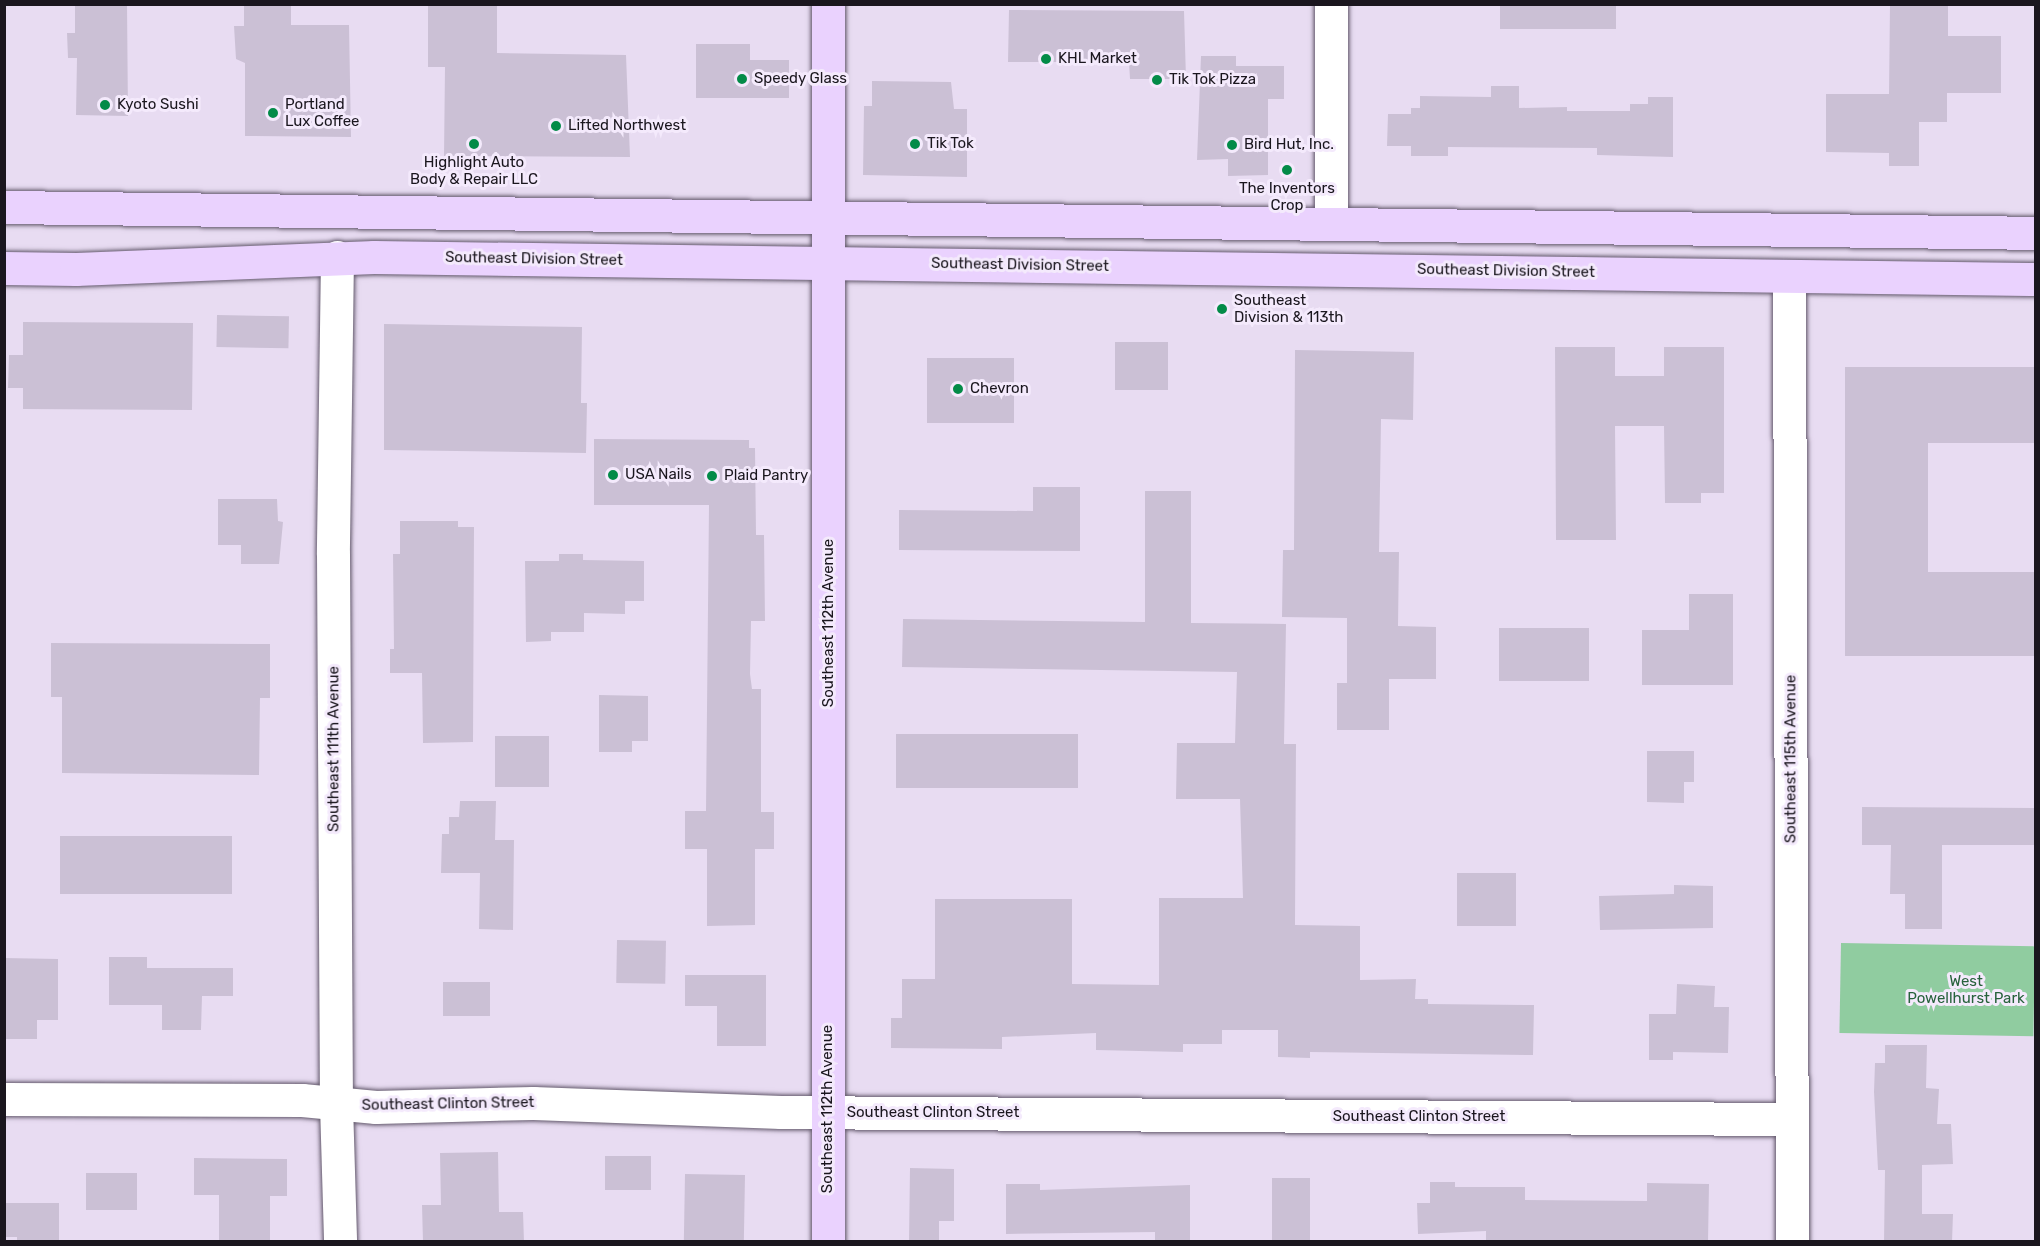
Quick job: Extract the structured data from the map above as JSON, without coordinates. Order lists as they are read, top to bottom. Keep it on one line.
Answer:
{"streets":{"main road":["Southeast Division Street","Southeast 112th Avenue"],"street":["Southeast 111th Avenue","Southeast 115th Avenue","Southeast Clinton Street"]},"crossings":[["Southeast Division Street","Southeast 112th Avenue"],["Southeast Division Street","Southeast 111th Avenue"],["Southeast Division Street","Southeast 115th Avenue"],["Southeast 112th Avenue","Southeast Clinton Street"],["Southeast 111th Avenue","Southeast Clinton Street"],["Southeast 115th Avenue","Southeast Clinton Street"]],"parks":["West Powellhurst Park"],"places":["KHL Market","Speedy Glass","Tik Tok Pizza","Kyoto Sushi","Portland Lux Coffee","Lifted Northwest","Highlight Auto Body & Repair LLC","Tik Tok","Bird Hut, Inc.","The Inventors Crop","Southeast Division & 113th","Chevron","USA Nails","Plaid Pantry"]}
